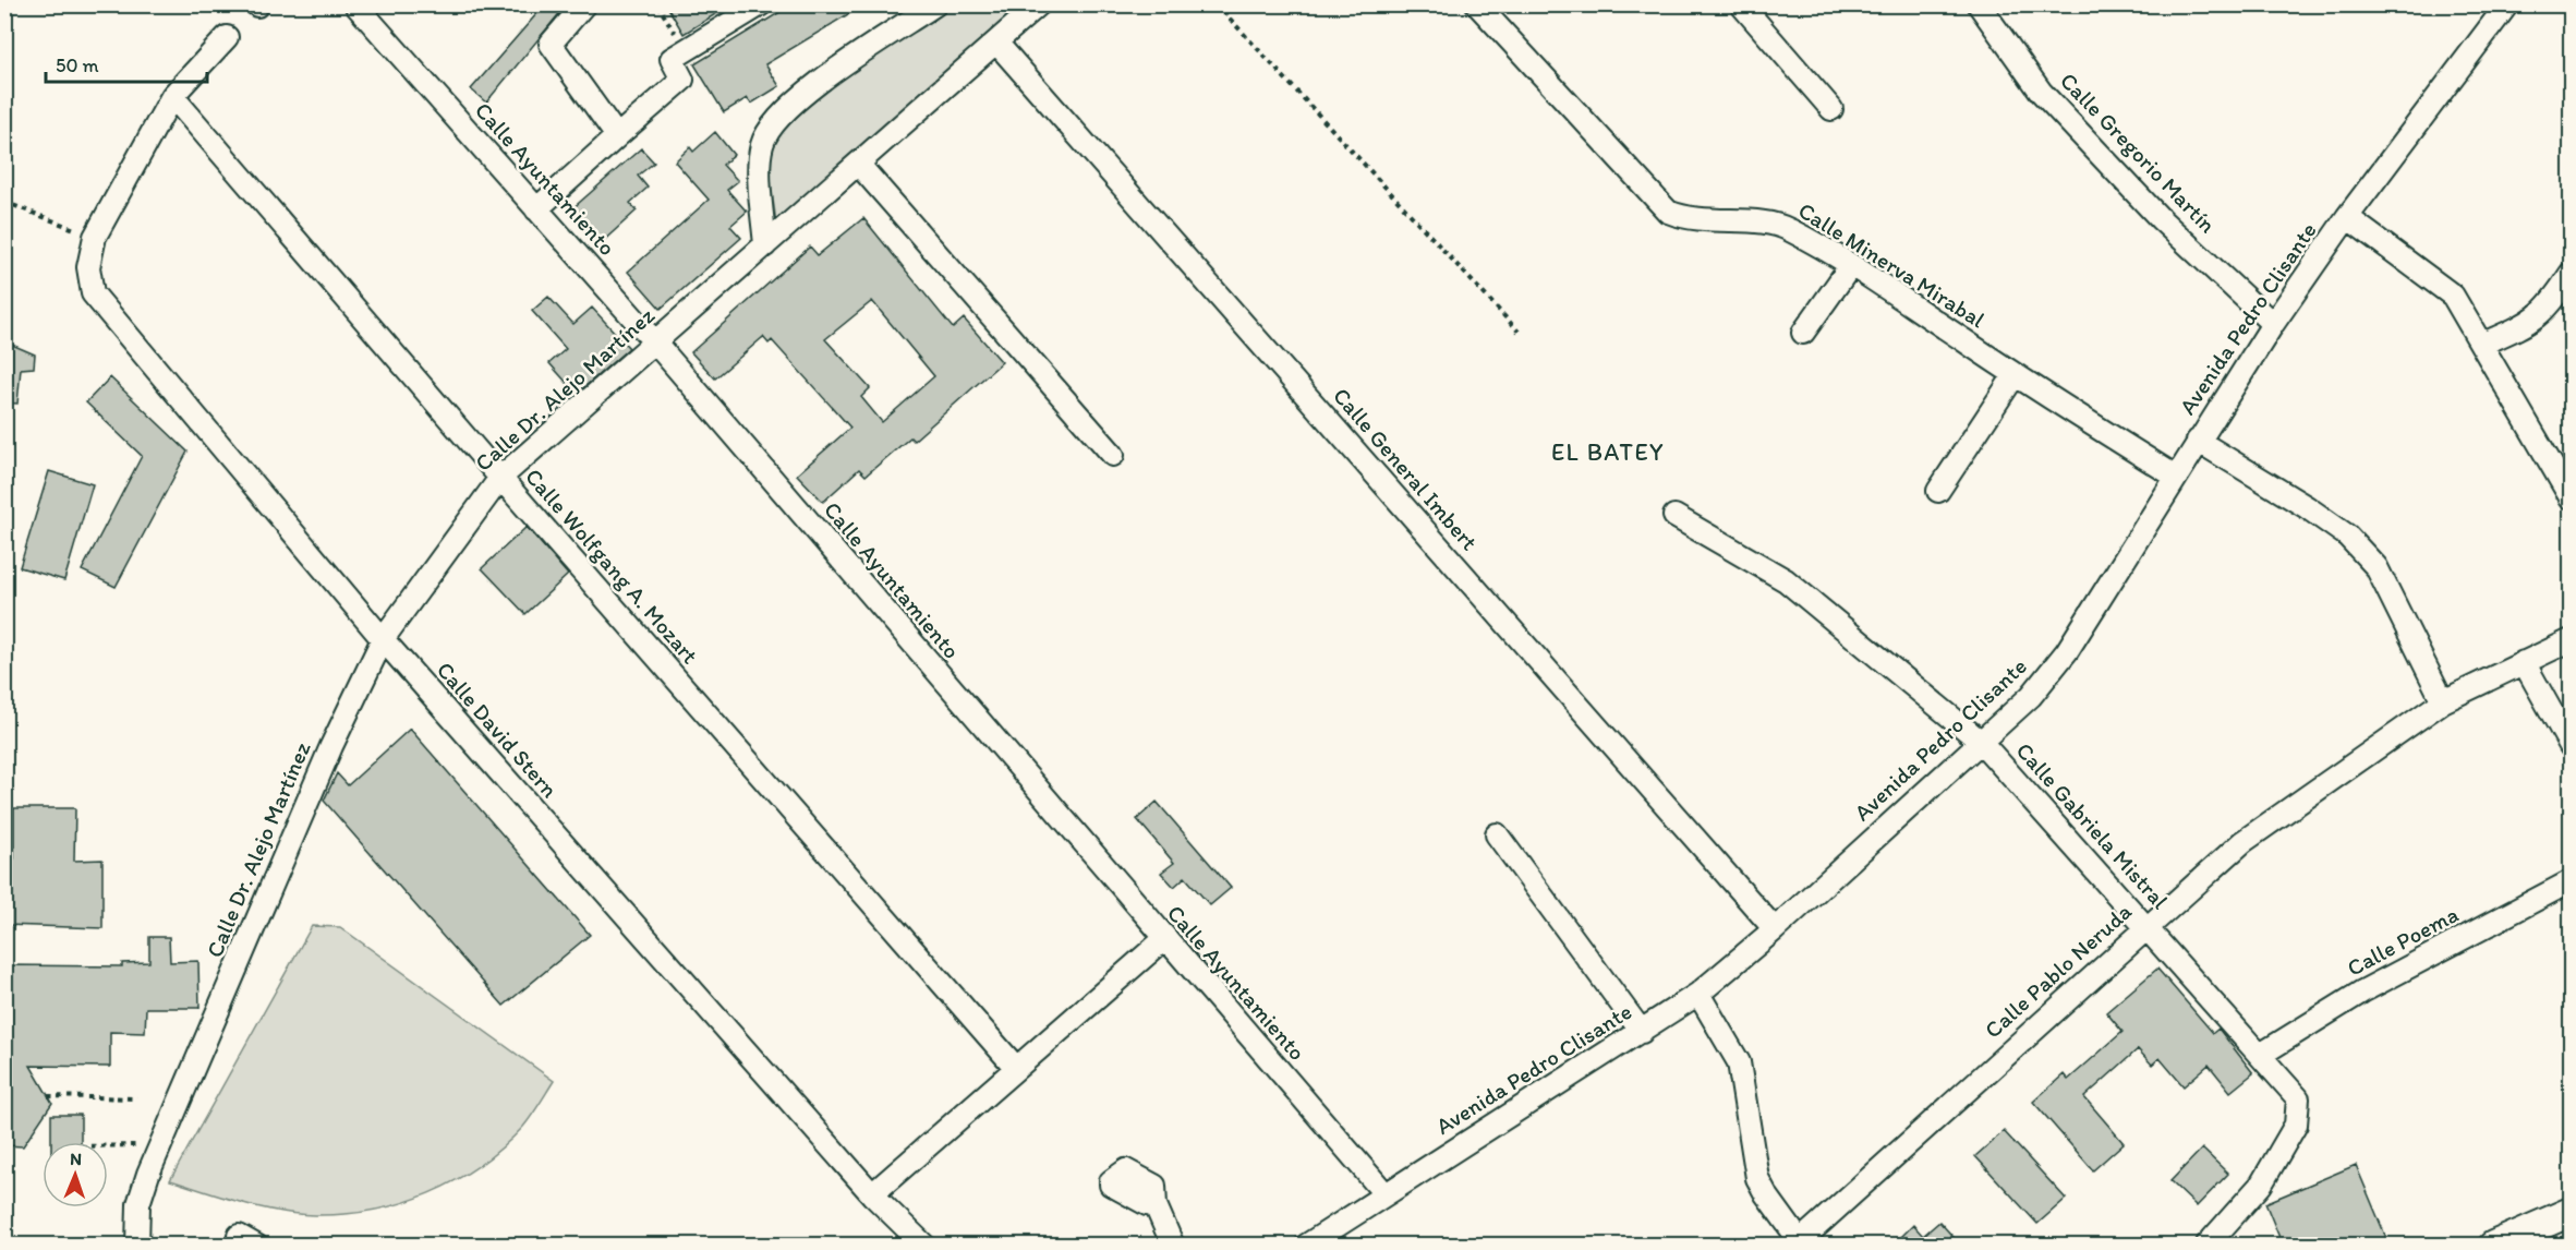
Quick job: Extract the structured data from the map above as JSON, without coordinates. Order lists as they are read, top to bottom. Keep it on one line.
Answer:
{"streets":{"street":["Calle Gregorio Martín","Calle Ayuntamiento","Calle Minerva Mirabal","Avenida Pedro Clisante","Calle Dr. Alejo Martínez","Calle General Imbert","Calle Wolfgang A. Mozart","Calle David Stern","Calle Gabriela Mistral","Calle Poema","Calle Pablo Neruda"]},"crossings":[["Calle Gregorio Martín","Avenida Pedro Clisante"],["Calle Ayuntamiento","Avenida Pedro Clisante"],["Calle Ayuntamiento","Calle Dr. Alejo Martínez"],["Calle Minerva Mirabal","Avenida Pedro Clisante"],["Avenida Pedro Clisante","Calle General Imbert"],["Avenida Pedro Clisante","Calle Gabriela Mistral"],["Calle Dr. Alejo Martínez","Calle General Imbert"],["Calle Dr. Alejo Martínez","Calle Wolfgang A. Mozart"],["Calle Dr. Alejo Martínez","Calle David Stern"],["Calle Gabriela Mistral","Calle Poema"],["Calle Gabriela Mistral","Calle Pablo Neruda"]],"districts":["EL BATEY"],"scale_bar":"50 m","north":"top"}
